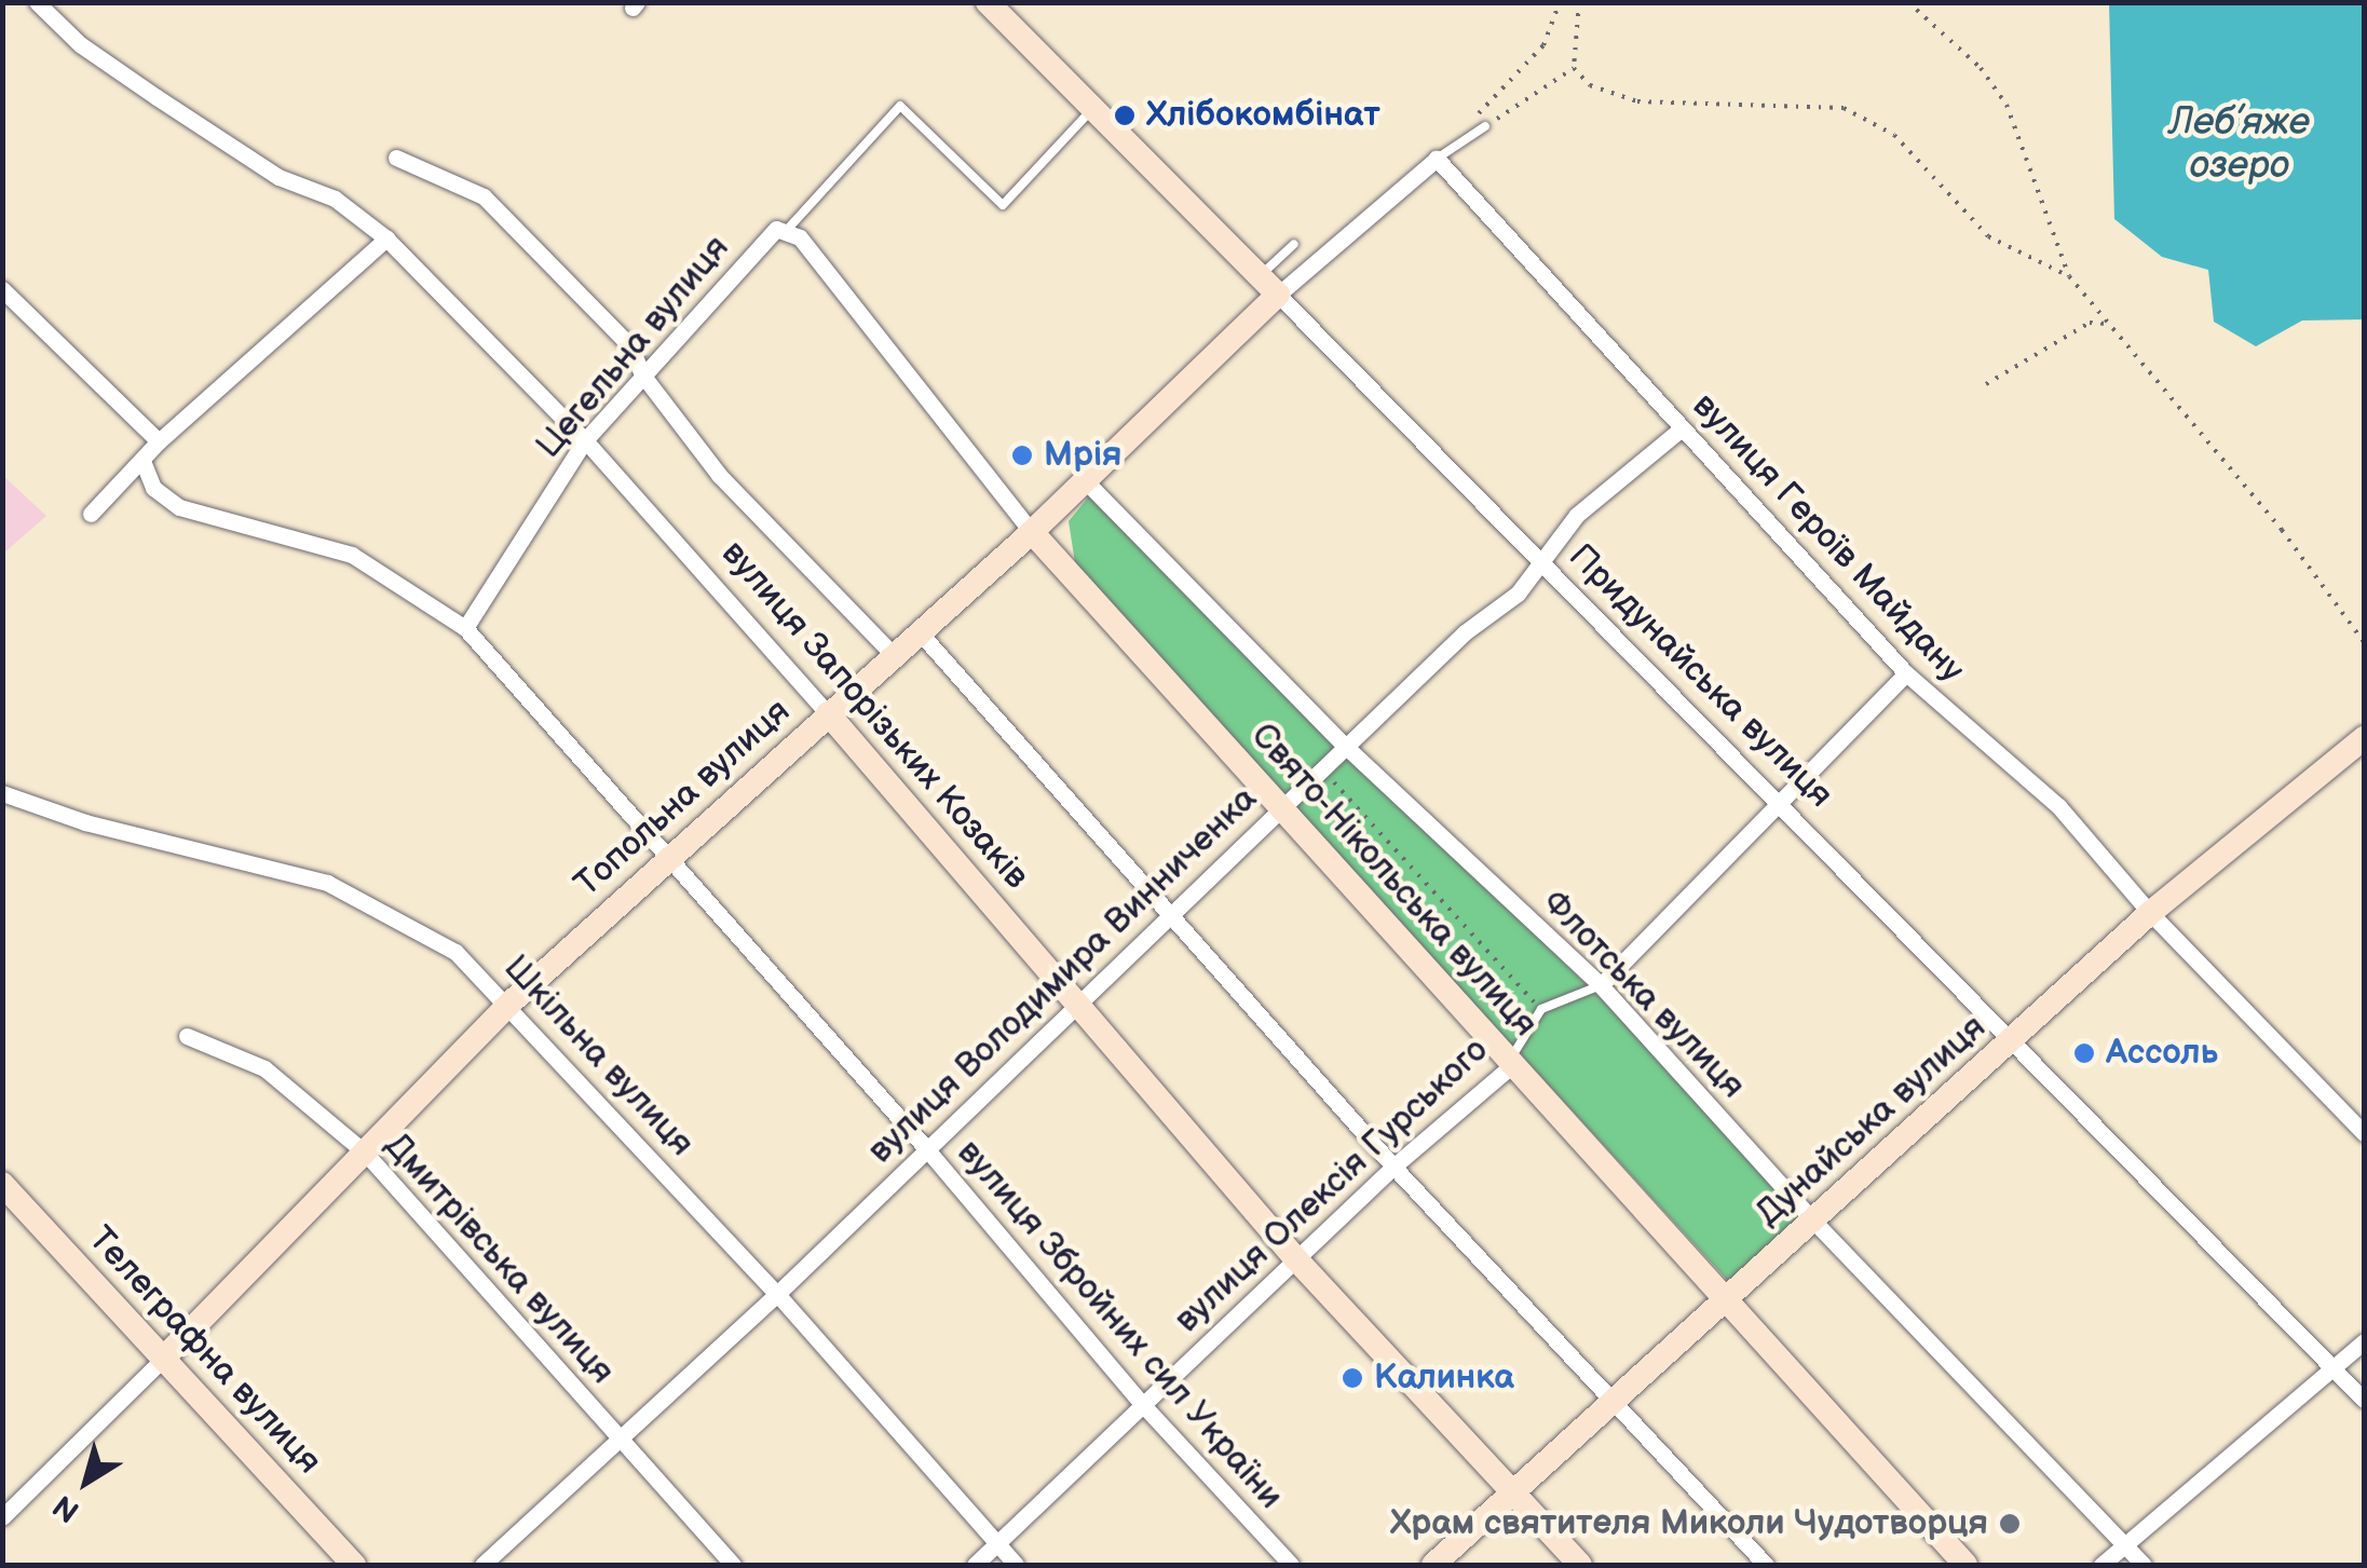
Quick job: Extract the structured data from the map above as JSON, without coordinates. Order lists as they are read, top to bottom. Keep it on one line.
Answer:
{"streets":{"main road":["Придунайська вулиця","вулиця Запорізьких Козаків","Топольна вулиця","Свято-Нікольська вулиця","Дунайська вулиця","Телеграфна вулиця"],"street":["Цегельна вулиця","вулиця Героїв Майдану","вулиця Володимира Винниченка","Флотська вулиця","Шкільна вулиця","вулиця Олексія Гурського","Дмитрівська вулиця","вулиця Збройних сил України"]},"crossings":[["Цегельна вулиця","вулиця Запорізьких Козаків"],["Цегельна вулиця","Свято-Нікольська вулиця"],["Цегельна вулиця","вулиця Збройних сил України"],["вулиця Героїв Майдану","Топольна вулиця"],["вулиця Героїв Майдану","вулиця Володимира Винниченка"],["вулиця Героїв Майдану","Дунайська вулиця"],["Придунайська вулиця","Топольна вулиця"],["Придунайська вулиця","вулиця Володимира Винниченка"],["Придунайська вулиця","Дунайська вулиця"],["вулиця Запорізьких Козаків","Топольна вулиця"],["вулиця Запорізьких Козаків","вулиця Володимира Винниченка"],["вулиця Запорізьких Козаків","Дунайська вулиця"],["вулиця Запорізьких Козаків","вулиця Олексія Гурського"],["Топольна вулиця","Свято-Нікольська вулиця"],["Топольна вулиця","Флотська вулиця"],["Топольна вулиця","Шкільна вулиця"],["Топольна вулиця","Дмитрівська вулиця"],["Топольна вулиця","вулиця Збройних сил України"],["Топольна вулиця","Телеграфна вулиця"],["Свято-Нікольська вулиця","вулиця Володимира Винниченка"],["Свято-Нікольська вулиця","Дунайська вулиця"],["Свято-Нікольська вулиця","вулиця Олексія Гурського"],["вулиця Володимира Винниченка","Флотська вулиця"],["вулиця Володимира Винниченка","Шкільна вулиця"],["вулиця Володимира Винниченка","Дмитрівська вулиця"],["вулиця Володимира Винниченка","вулиця Збройних сил України"],["Флотська вулиця","Дунайська вулиця"],["Шкільна вулиця","вулиця Олексія Гурського"],["вулиця Олексія Гурського","вулиця Збройних сил України"]],"water":["Леб’яже озеро"],"places":["Хлібокомбінат","Мрія","Ассоль","Калинка","Храм святителя Миколи Чудотворця"],"north":"bottom left"}
